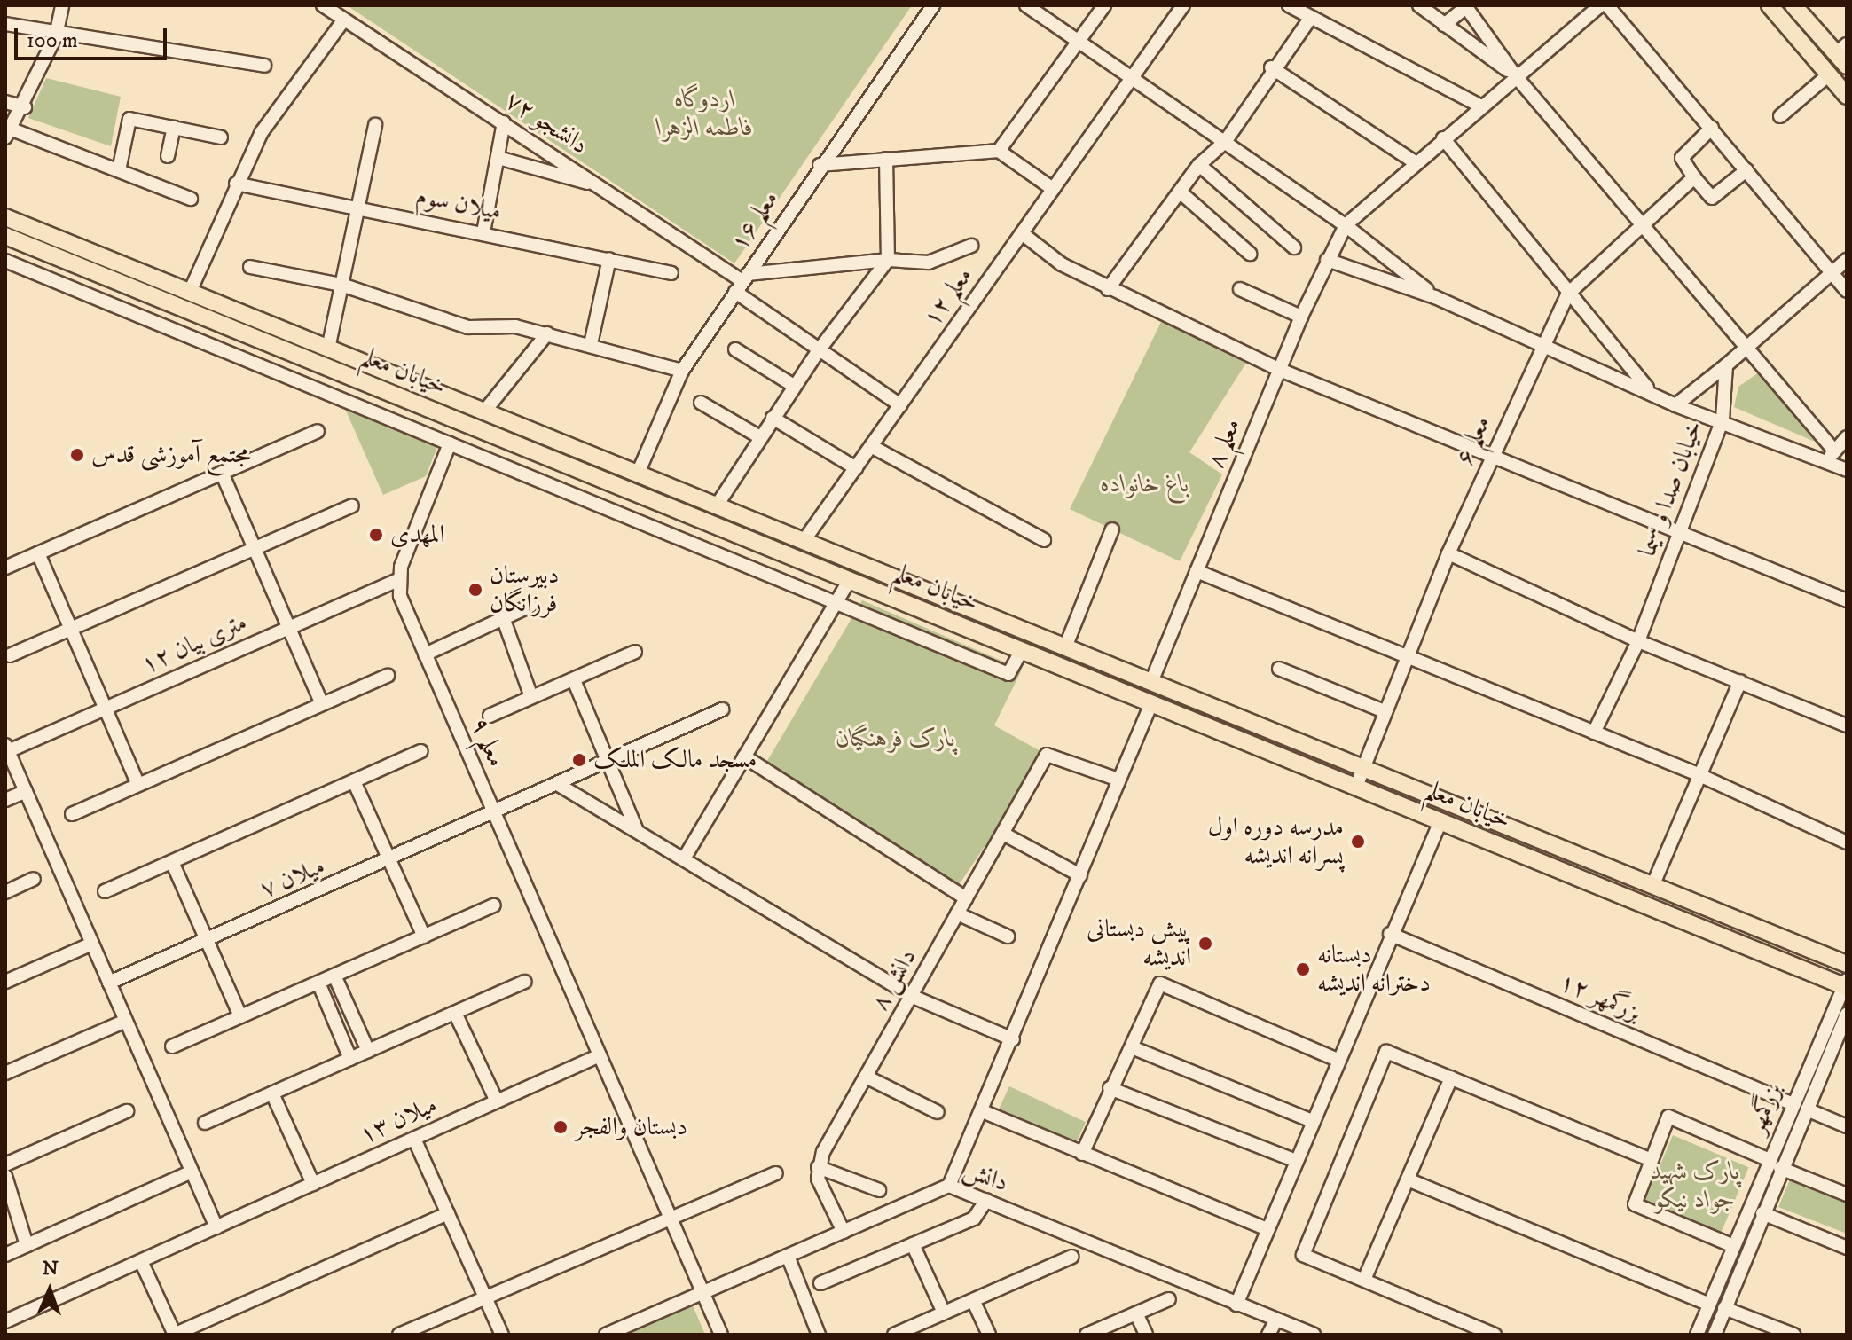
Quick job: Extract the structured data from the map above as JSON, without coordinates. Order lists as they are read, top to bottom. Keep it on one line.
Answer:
{"streets":{"main road":["خیابان معلم"],"street":["دانشجو ۷۲","میلان سوم","معلم ۱۶","معلم ۱۲","معلم ۶","معلم ۸","خیابان صدا و سیما","۱۲ متری بیان","معلم ۹","میلان ۷","دانش ۸","بزرگمهر ۱۲","بزرگمهر","میلان ۱۳","دانش"]},"crossings":[["دانشجو ۷۲","معلم ۱۶"],["دانشجو ۷۲","معلم ۱۲"],["معلم ۱۶","خیابان معلم"],["معلم ۱۲","خیابان معلم"],["خیابان معلم","معلم ۶"],["خیابان معلم","معلم ۸"],["خیابان معلم","بزرگمهر"],["۱۲ متری بیان","معلم ۹"],["معلم ۹","میلان ۷"],["معلم ۹","میلان ۱۳"],["معلم ۹","دانش"],["بزرگمهر ۱۲","بزرگمهر"]],"parks":["اردوگاه فاطمه الزهرا","باغ خانواده","پارک فرهنگیان","پارک شهید جواد نیکو"],"places":["مجتمع آموزشی قدس","المهدی","دبیرستان فرزانگان","مسجد مالک الملک","مدرسه دوره اول پسرانه اندیشه","پیش دبستانی اندیشه","دبستانه دخترانه اندیشه","دبستان والفجر"],"scale_bar":"100 m","north":"top"}
